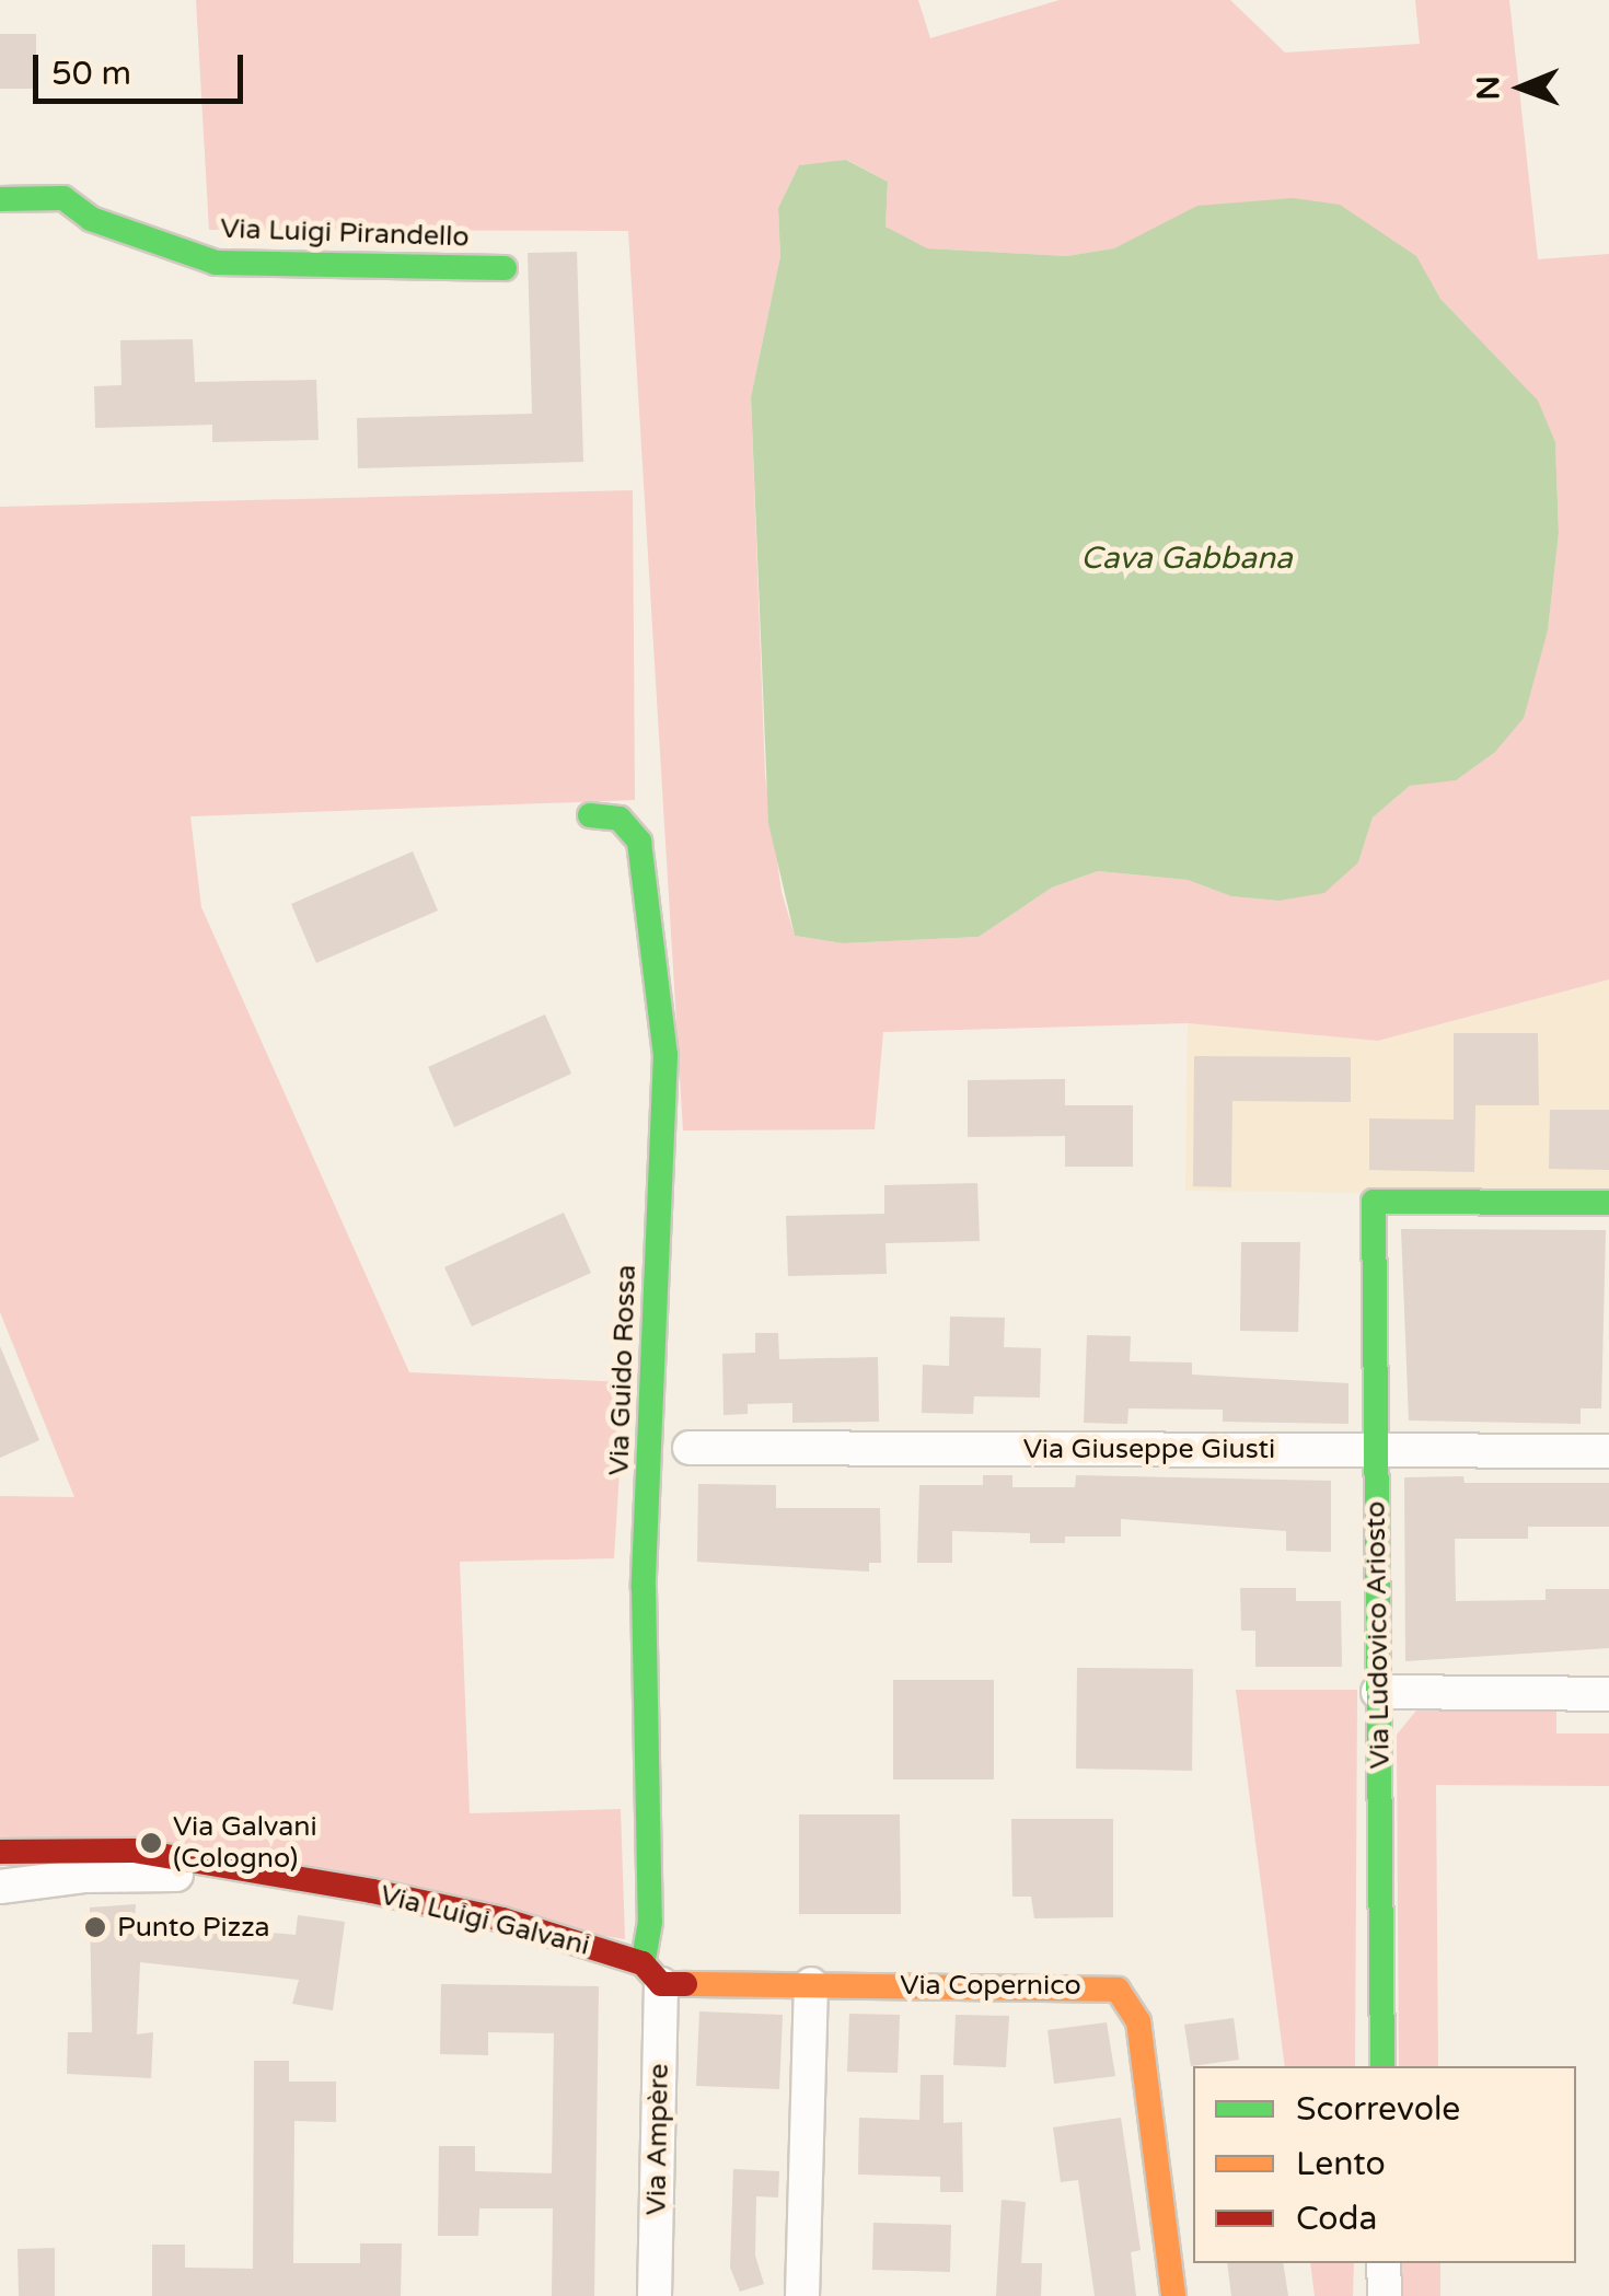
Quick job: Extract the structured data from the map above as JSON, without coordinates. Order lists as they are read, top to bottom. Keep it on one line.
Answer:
{"streets":{"street":["Via Luigi Pirandello","Via Guido Rossa","Via Giuseppe Giusti","Via Ludovico Ariosto","Via Luigi Galvani","Via Copernico","Via Ampère"]},"crossings":[["Via Guido Rossa","Via Luigi Galvani"],["Via Guido Rossa","Via Copernico"],["Via Guido Rossa","Via Ampère"],["Via Giuseppe Giusti","Via Ludovico Ariosto"],["Via Luigi Galvani","Via Copernico"],["Via Luigi Galvani","Via Ampère"],["Via Copernico","Via Ampère"]],"water":["Cava Gabbana"],"places":["Via Galvani (Cologno)","Punto Pizza"],"legend":["Scorrevole","Lento","Coda"],"scale_bar":"50 m","north":"left"}
